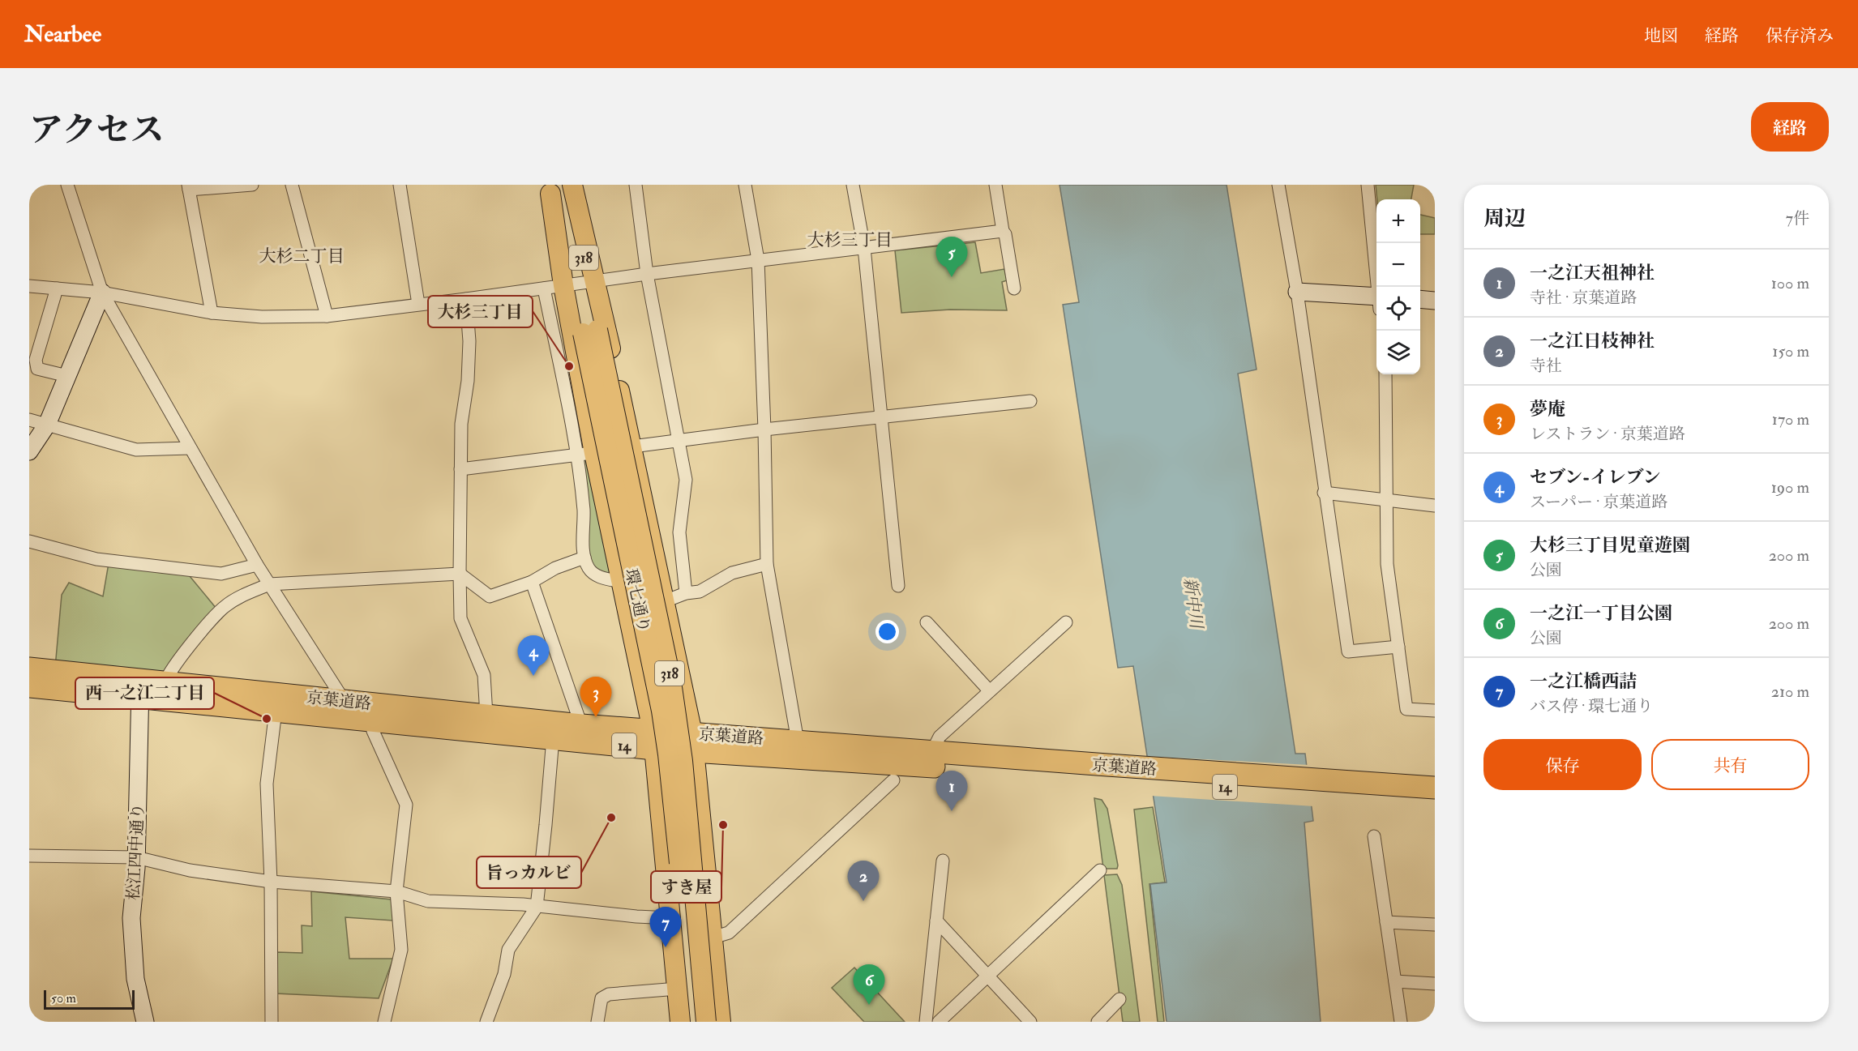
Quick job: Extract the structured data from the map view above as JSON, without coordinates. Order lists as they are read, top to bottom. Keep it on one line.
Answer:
{"streets":{"highway":["京葉道路","14"],"main road":["318","環七通り"],"street":["松江四中通り"]},"crossings":[["318","環七通り"],["318","京葉道路"],["京葉道路","松江四中通り"]],"districts":["大杉三丁目","大杉二丁目"],"water":["新中川"],"places":["大杉三丁目","西一之江二丁目","旨っカルビ","すき屋"],"scale_bar":"50 m","page":{"header":"Nearbee","nav":["地図","経路","保存済み"],"title":"アクセス","buttons":["経路",["保存","共有"]],"heading":["周辺","7件"],"map_buttons":["+","−"],"pins":["5","4","3","1","2","7","6"],"list":[{"mark":"1","name":"一之江天祖神社","note":"寺社 · 京葉道路","value":"100 m"},{"mark":"2","name":"一之江日枝神社","note":"寺社","value":"150 m"},{"mark":"3","name":"夢庵","note":"レストラン · 京葉道路","value":"170 m"},{"mark":"4","name":"セブン-イレブン","note":"スーパー · 京葉道路","value":"190 m"},{"mark":"5","name":"大杉三丁目児童遊園","note":"公園","value":"200 m"},{"mark":"6","name":"一之江一丁目公園","note":"公園","value":"200 m"},{"mark":"7","name":"一之江橋西詰","note":"バス停 · 環七通り","value":"210 m"}],"scale":"50 m"}}
